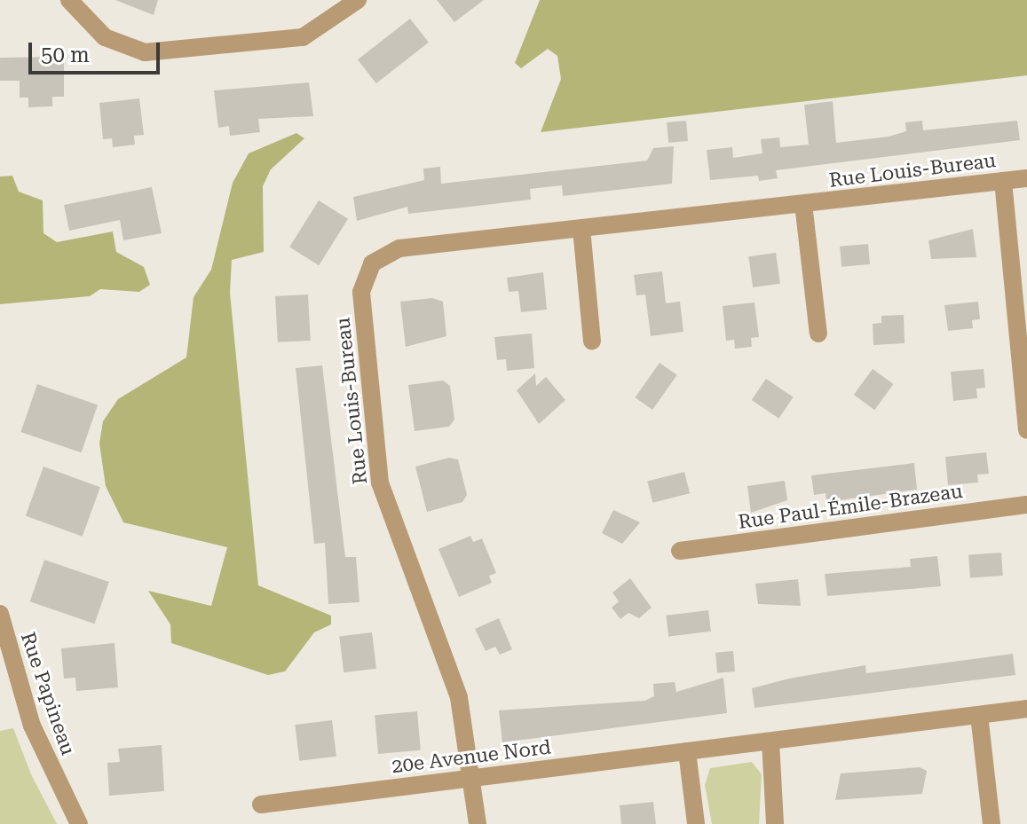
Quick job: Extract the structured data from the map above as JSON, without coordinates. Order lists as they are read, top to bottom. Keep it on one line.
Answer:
{"streets":{"street":["Rue Louis-Bureau","Rue Paul-Émile-Brazeau","Rue Papineau","20e Avenue Nord"]},"crossings":[["Rue Louis-Bureau","20e Avenue Nord"]],"scale_bar":"50 m"}
